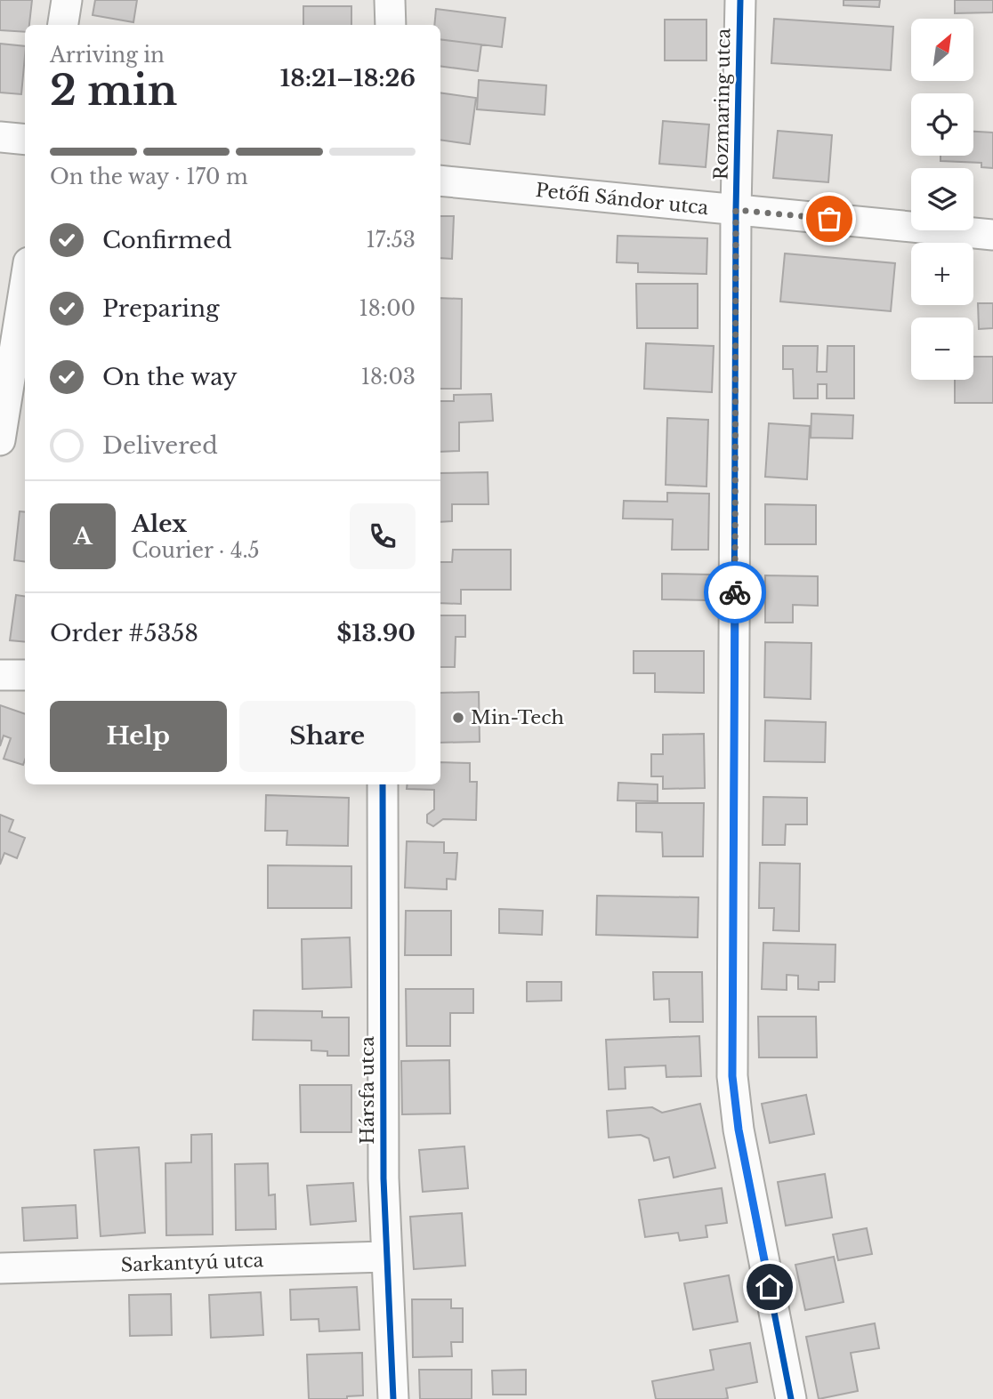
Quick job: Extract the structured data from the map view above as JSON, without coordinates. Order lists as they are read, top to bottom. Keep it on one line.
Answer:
{"streets":{"street":["Rozmaring utca","Petőfi Sándor utca","Hársfa utca","Sarkantyú utca"]},"crossings":[["Rozmaring utca","Petőfi Sándor utca"],["Hársfa utca","Sarkantyú utca"]],"places":["Min-Tech"],"north":"top right","page":{"map_buttons":["+","−"],"heading":["2 min","Arriving in","18:21–18:26"],"panel":["Alex","Courier · 4.5","Order #5358","$13.90"],"bar":"On the way · 170 m","list":[["Confirmed","17:53"],["Preparing","18:00"],["On the way","18:03"],"Delivered"],"round":"A","buttons":["Help","Share"]}}
